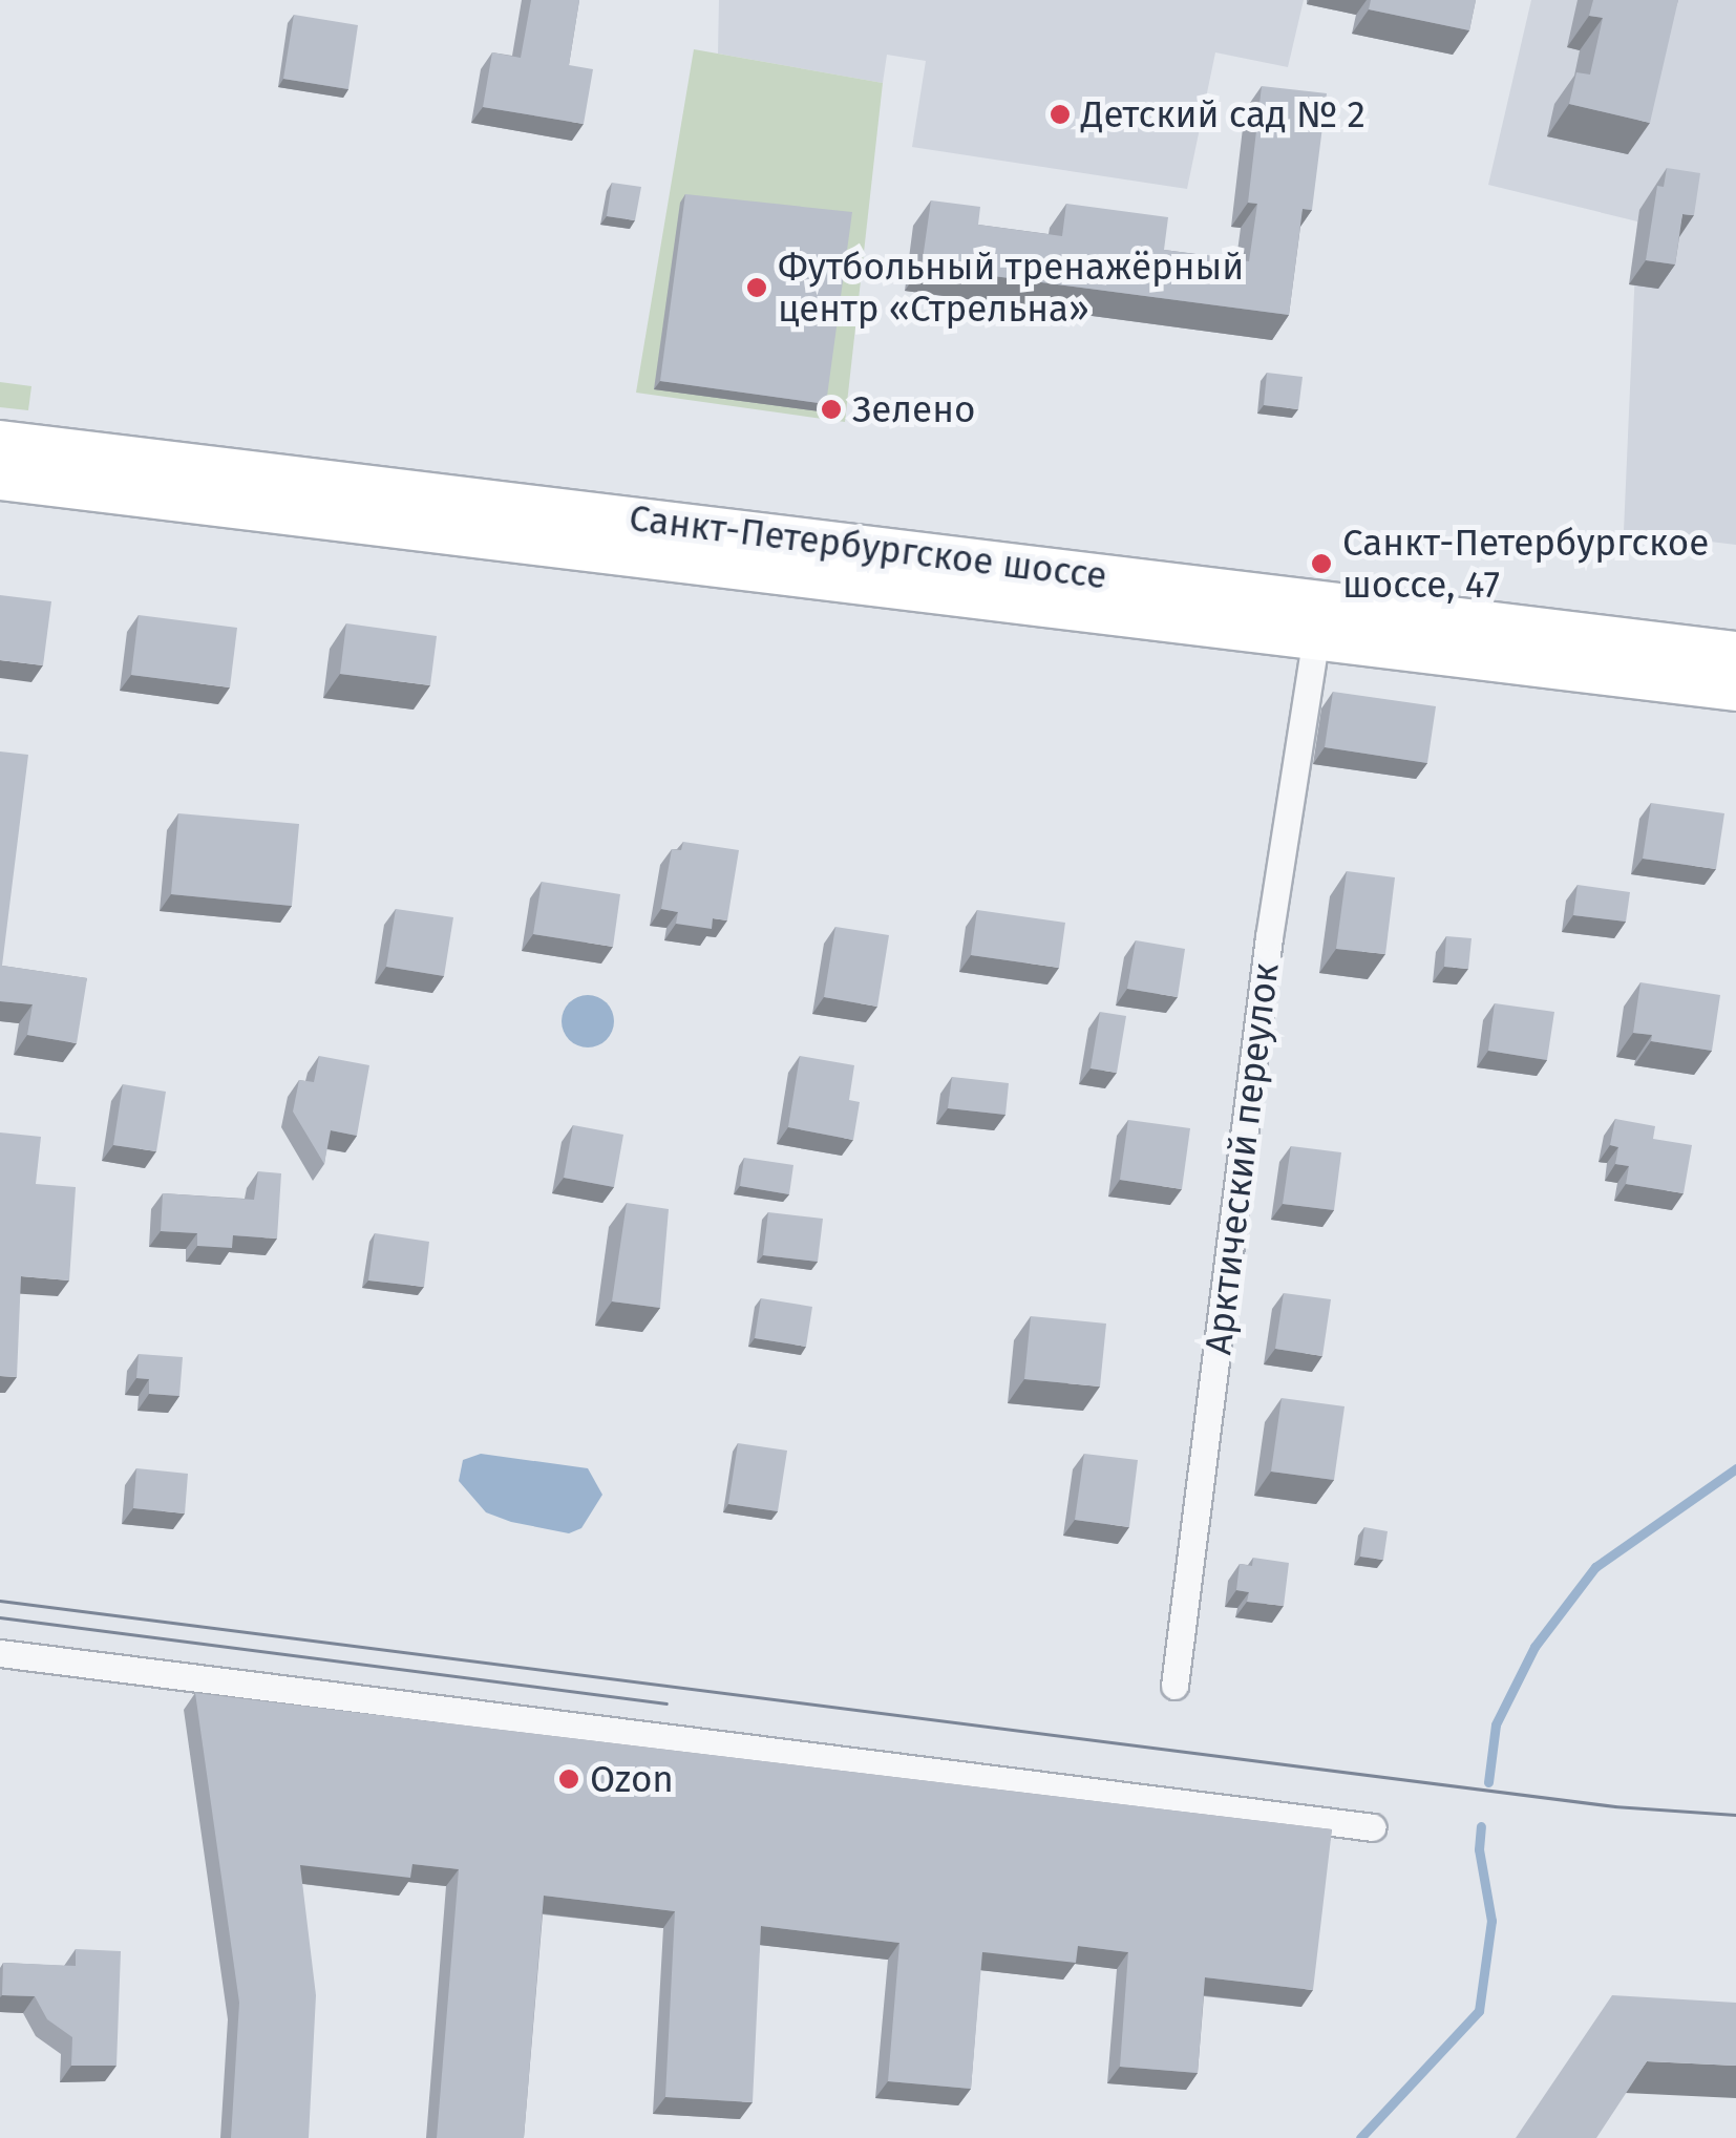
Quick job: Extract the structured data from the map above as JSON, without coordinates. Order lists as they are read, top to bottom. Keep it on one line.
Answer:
{"streets":{"main road":["Санкт-Петербургское шоссе"],"street":["Арктический переулок"]},"crossings":[["Санкт-Петербургское шоссе","Арктический переулок"]],"places":["Детский сад № 2","Футбольный тренажёрный центр «Стрельна»","Зелено","Санкт-Петербургское шоссе, 47","Ozon"]}
